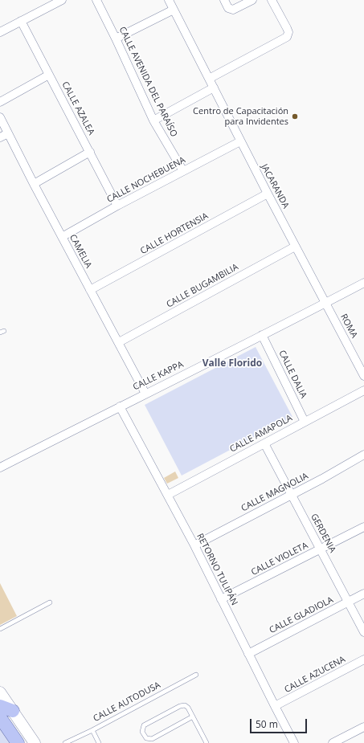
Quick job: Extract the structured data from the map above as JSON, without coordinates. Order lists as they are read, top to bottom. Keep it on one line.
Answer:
{"streets":{"street":["CALLE AVENIDA DEL PARAÍSO","CALLE AZALEA","CALLE NOCHEBUENA","JACARANDA","CALLE HORTENSIA","CAMELIA","CALLE BUGAMBILIA","ROMA","CALLE DALIA","CALLE KAPPA","CALLE AMAPOLA","CALLE MAGNOLIA","GERDENIA","CALLE VIOLETA","RETORNO TULIPÁN","CALLE GLADIOLA","CALLE AZUCENA"],"lane":["CALLE AUTODUSA"]},"crossings":[["CALLE AVENIDA DEL PARAÍSO","CALLE NOCHEBUENA"],["CALLE AZALEA","CALLE NOCHEBUENA"],["CALLE NOCHEBUENA","JACARANDA"],["CALLE NOCHEBUENA","CAMELIA"],["JACARANDA","CALLE HORTENSIA"],["JACARANDA","CALLE BUGAMBILIA"],["JACARANDA","ROMA"],["JACARANDA","CALLE KAPPA"],["CALLE HORTENSIA","CAMELIA"],["CAMELIA","CALLE BUGAMBILIA"],["CAMELIA","CALLE KAPPA"],["ROMA","CALLE KAPPA"],["CALLE DALIA","CALLE KAPPA"],["CALLE DALIA","CALLE AMAPOLA"],["CALLE KAPPA","RETORNO TULIPÁN"],["CALLE AMAPOLA","GERDENIA"],["CALLE AMAPOLA","RETORNO TULIPÁN"],["CALLE MAGNOLIA","GERDENIA"],["CALLE MAGNOLIA","RETORNO TULIPÁN"],["GERDENIA","CALLE VIOLETA"],["GERDENIA","CALLE GLADIOLA"],["CALLE VIOLETA","RETORNO TULIPÁN"],["RETORNO TULIPÁN","CALLE GLADIOLA"],["RETORNO TULIPÁN","CALLE AZUCENA"]],"districts":["Valle Florido"],"places":["Centro de Capacitación para Invidentes"],"scale_bar":"50 m"}
